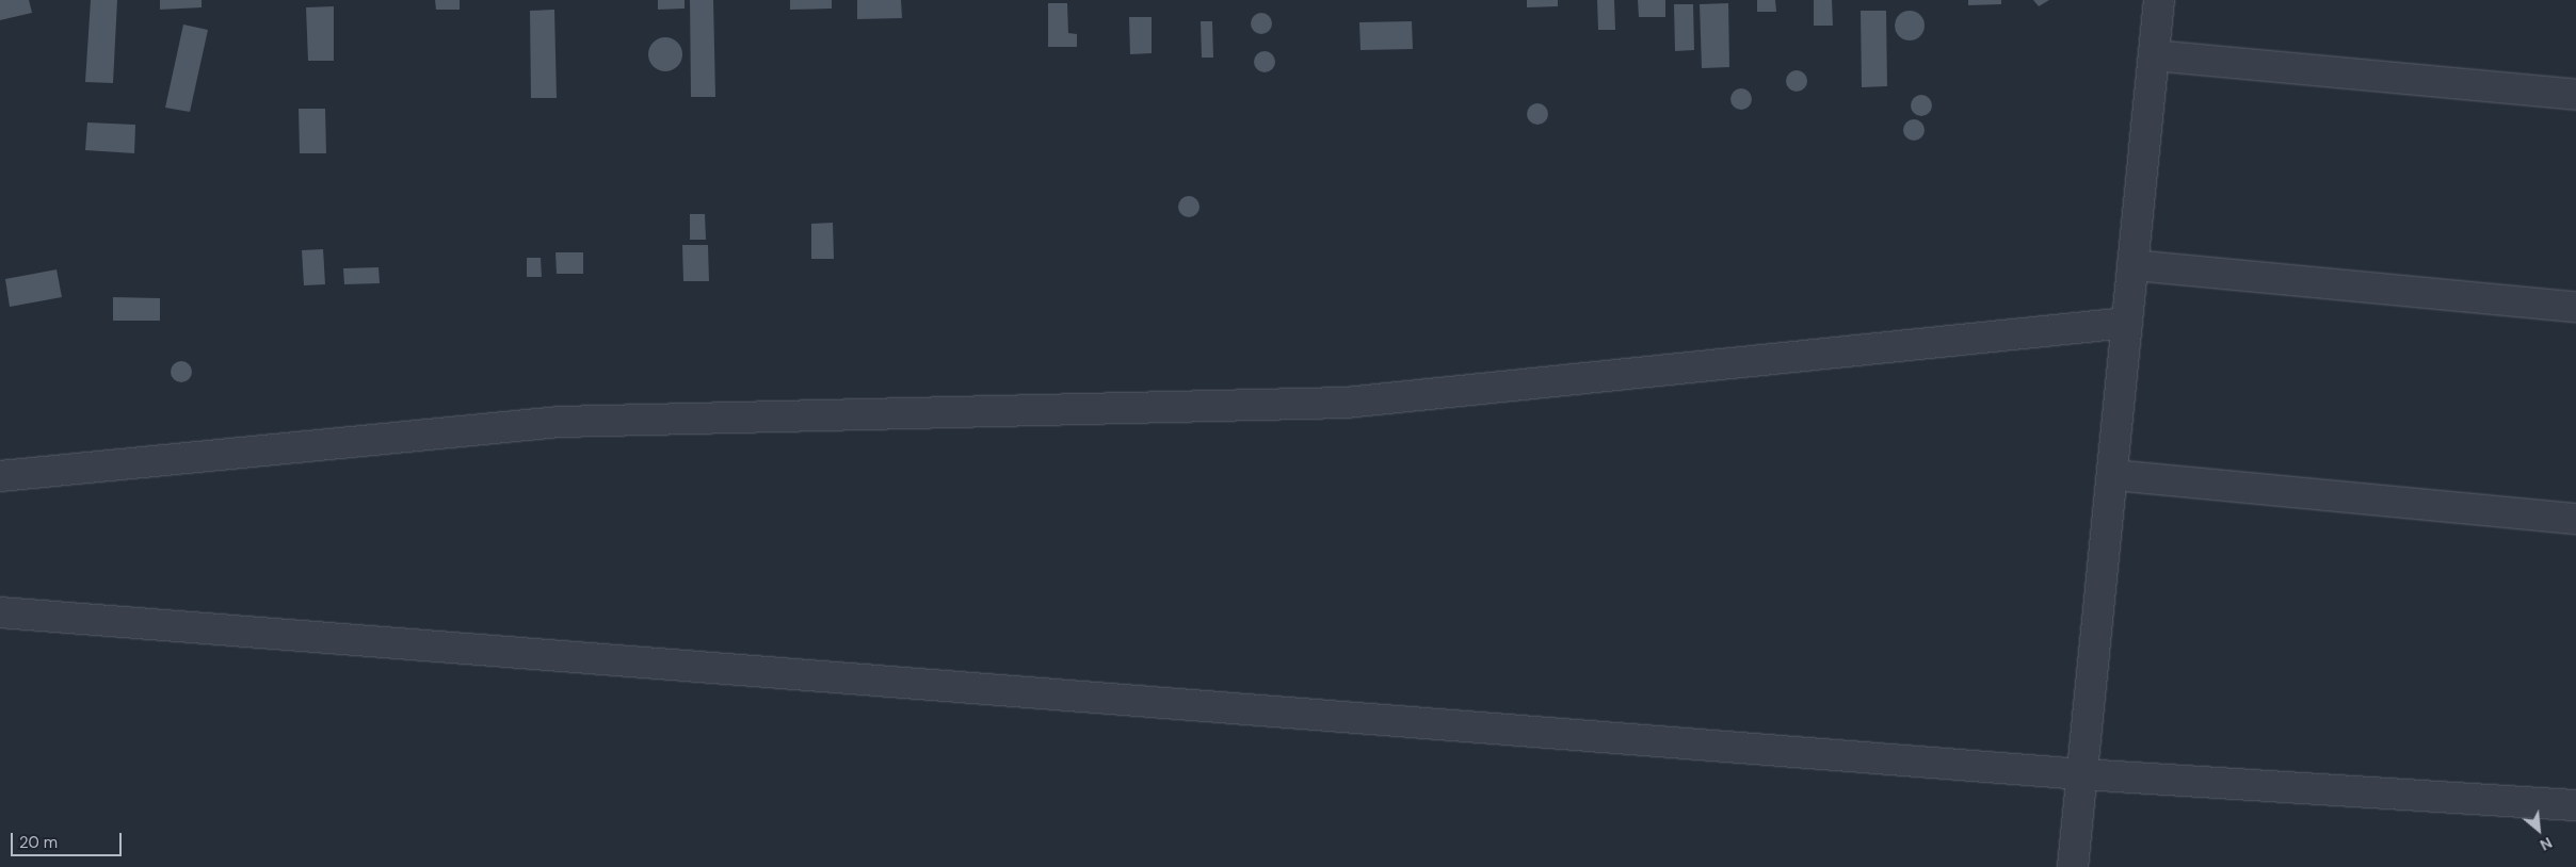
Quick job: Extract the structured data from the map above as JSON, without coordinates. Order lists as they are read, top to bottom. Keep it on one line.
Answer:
{"scale_bar":"20 m","north":"bottom right"}
